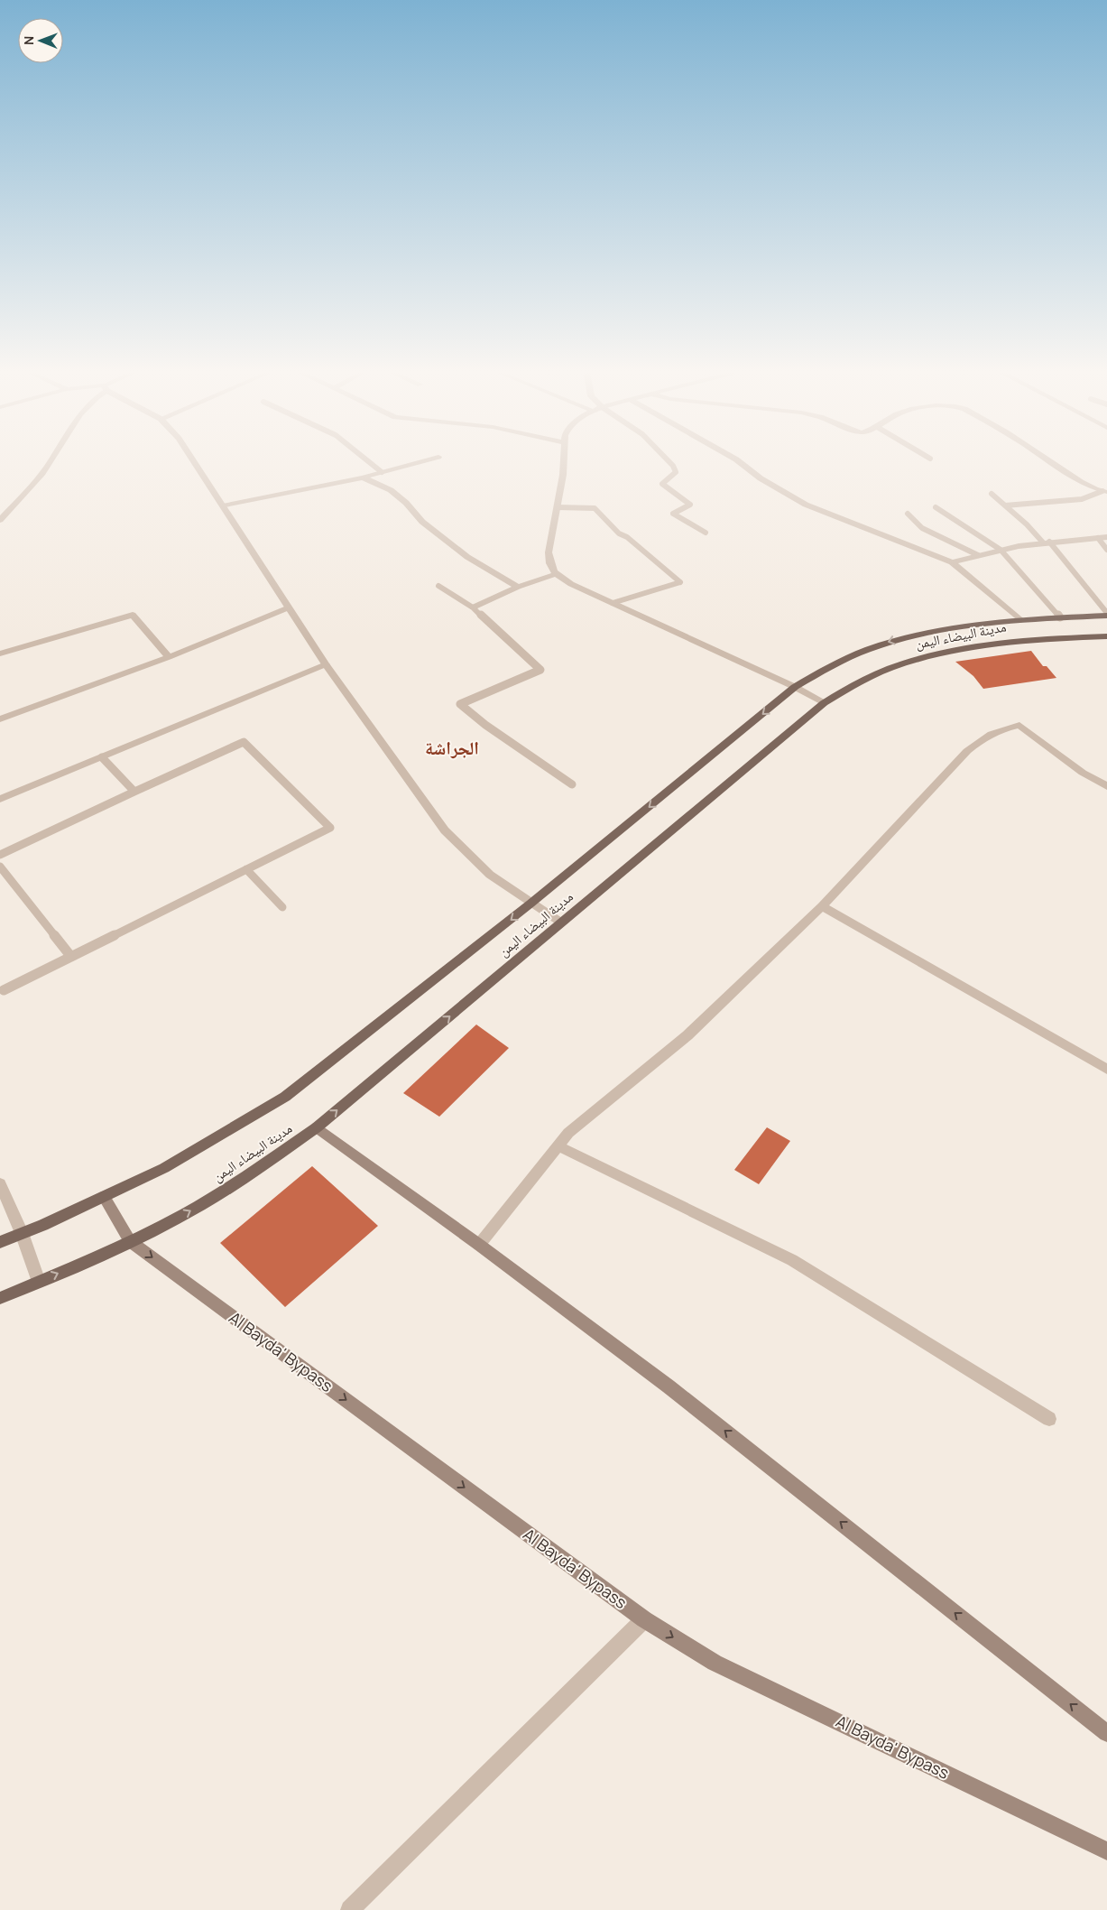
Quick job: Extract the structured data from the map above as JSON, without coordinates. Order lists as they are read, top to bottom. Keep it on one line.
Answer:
{"streets":{"main road":["مدينة البيضاء اليمن","Al Bayda' Bypass"]},"crossings":[["مدينة البيضاء اليمن","Al Bayda' Bypass"]],"one_way":["Al Bayda' Bypass"],"districts":["الجراشة"],"north":"left"}
